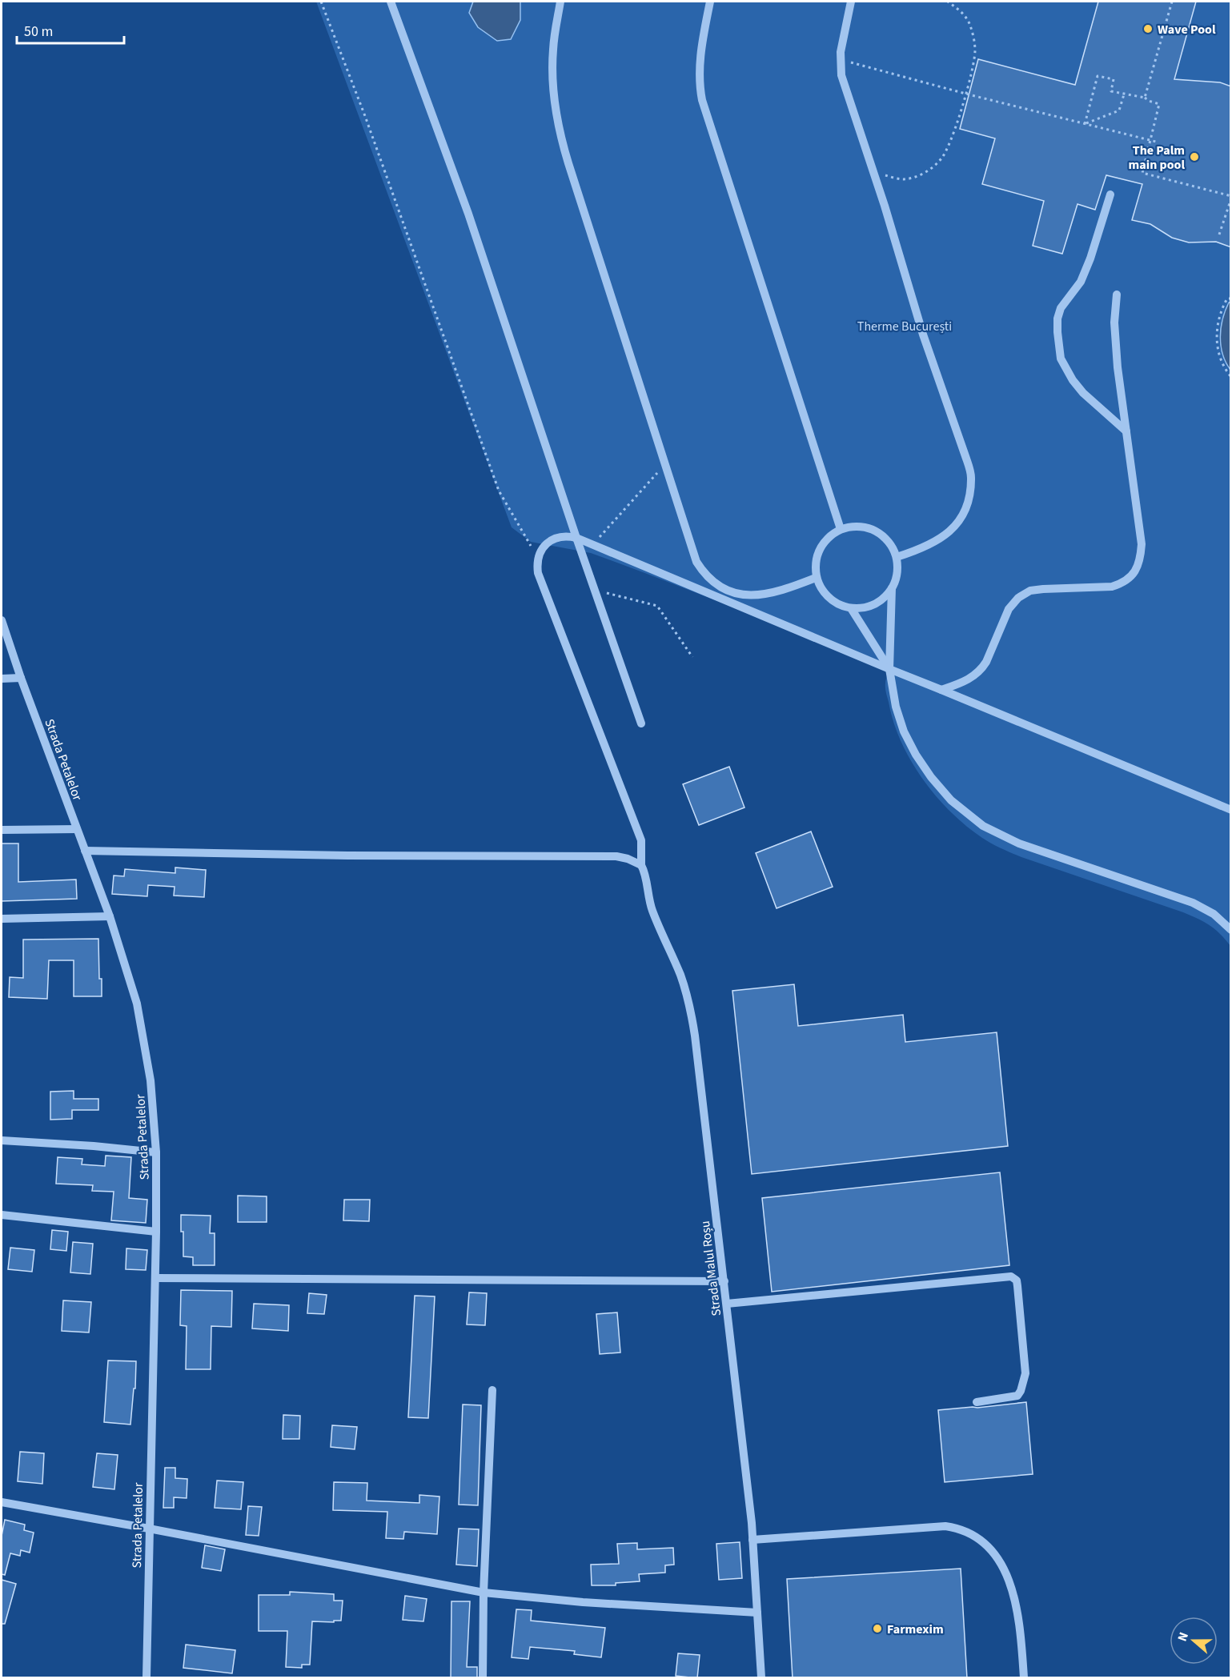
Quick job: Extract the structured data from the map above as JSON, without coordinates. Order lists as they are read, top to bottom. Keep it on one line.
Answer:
{"streets":{"street":["Strada Petalelor","Strada Malul Roșu"]},"parks":["Therme București"],"places":["Wave Pool","The Palm main pool","Farmexim"],"scale_bar":"50 m","north":"left"}
